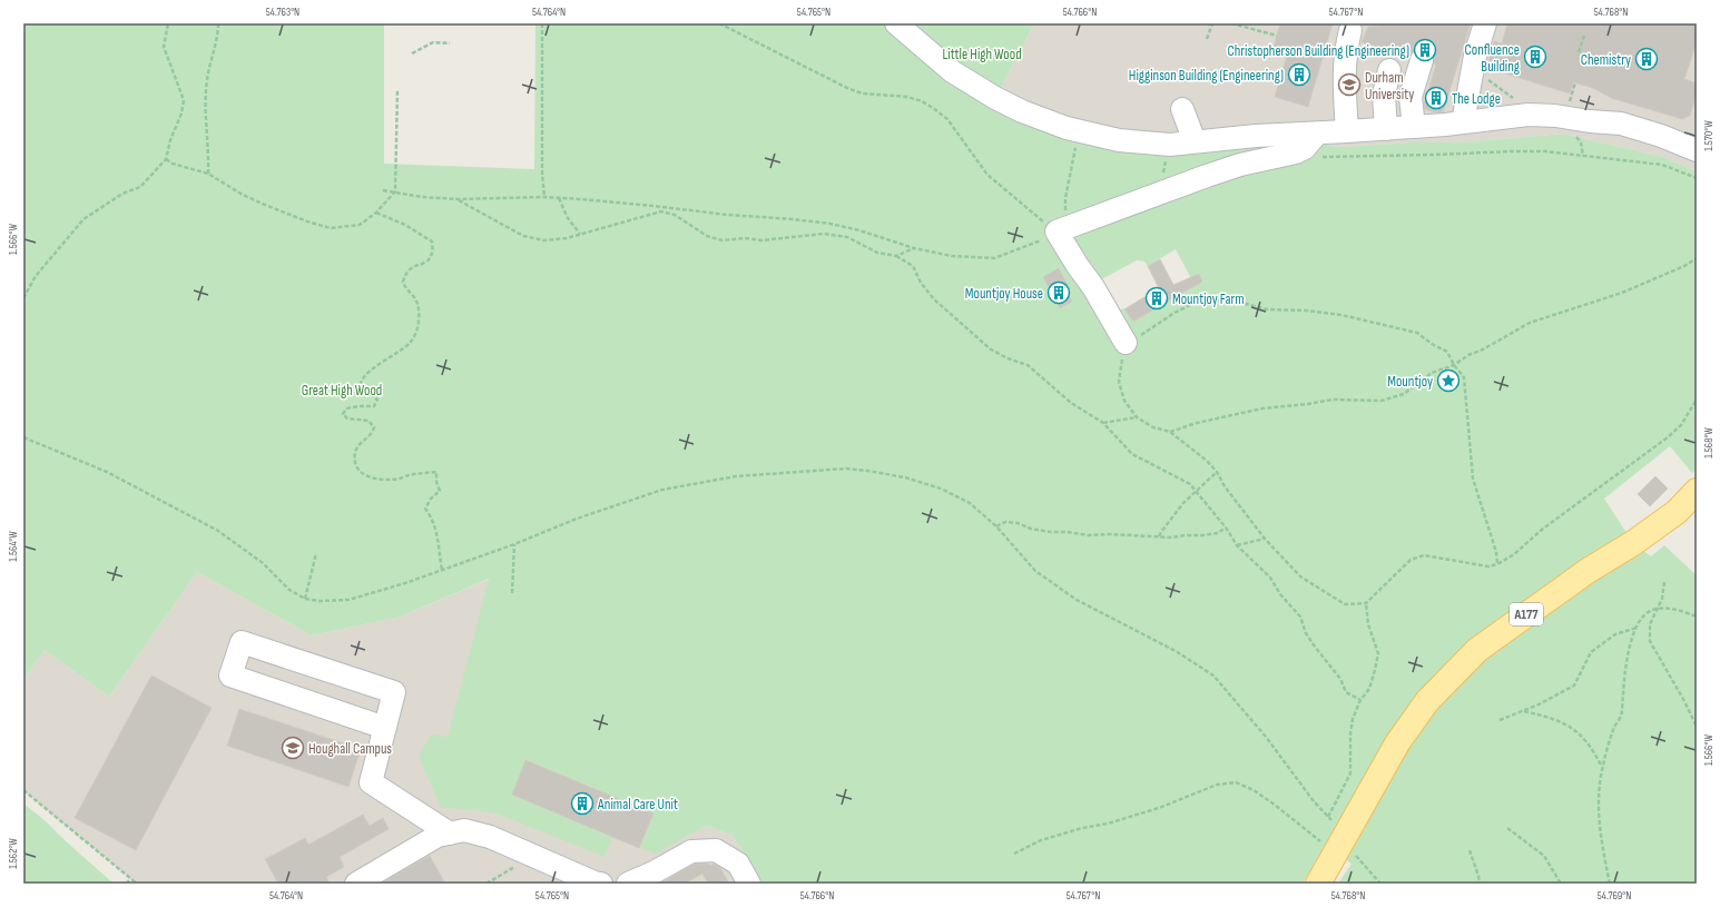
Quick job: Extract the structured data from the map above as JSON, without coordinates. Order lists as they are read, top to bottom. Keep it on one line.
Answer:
{"streets":{"main road":["A177"]},"parks":["Little High Wood","Great High Wood"],"places":{"building":["Christopherson Building (Engineering)","Confluence Building","Chemistry","Higginson Building (Engineering)","The Lodge","Mountjoy House","Mountjoy Farm","Animal Care Unit"],"school or university":["Durham University","Houghall Campus"],"place":["Mountjoy"]},"coordinates":["54.763°N","54.764°N","54.765°N","54.766°N","54.767°N","54.768°N","1.570°W","1.566°W","1.568°W","1.564°W","1.562°W","54.769°N"]}
